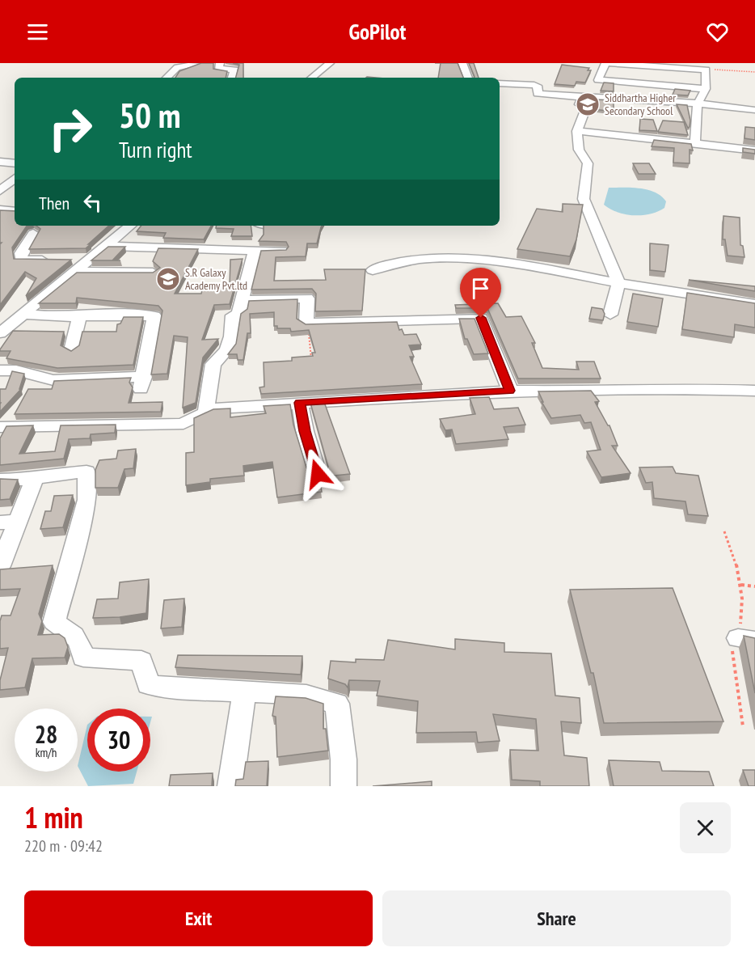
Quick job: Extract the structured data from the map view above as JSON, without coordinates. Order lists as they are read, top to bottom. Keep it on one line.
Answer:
{"places":{"school or university":["Siddhartha Higher Secondary School","S.R Galaxy Academy Pvt.ltd"]},"page":{"header":"GoPilot","turn":["50 m","Turn right"],"then":"Then","speed":"28 km/h","limit":"30","heading":["1 min","220 m · 09:42"],"buttons":["Exit","Share"]}}
